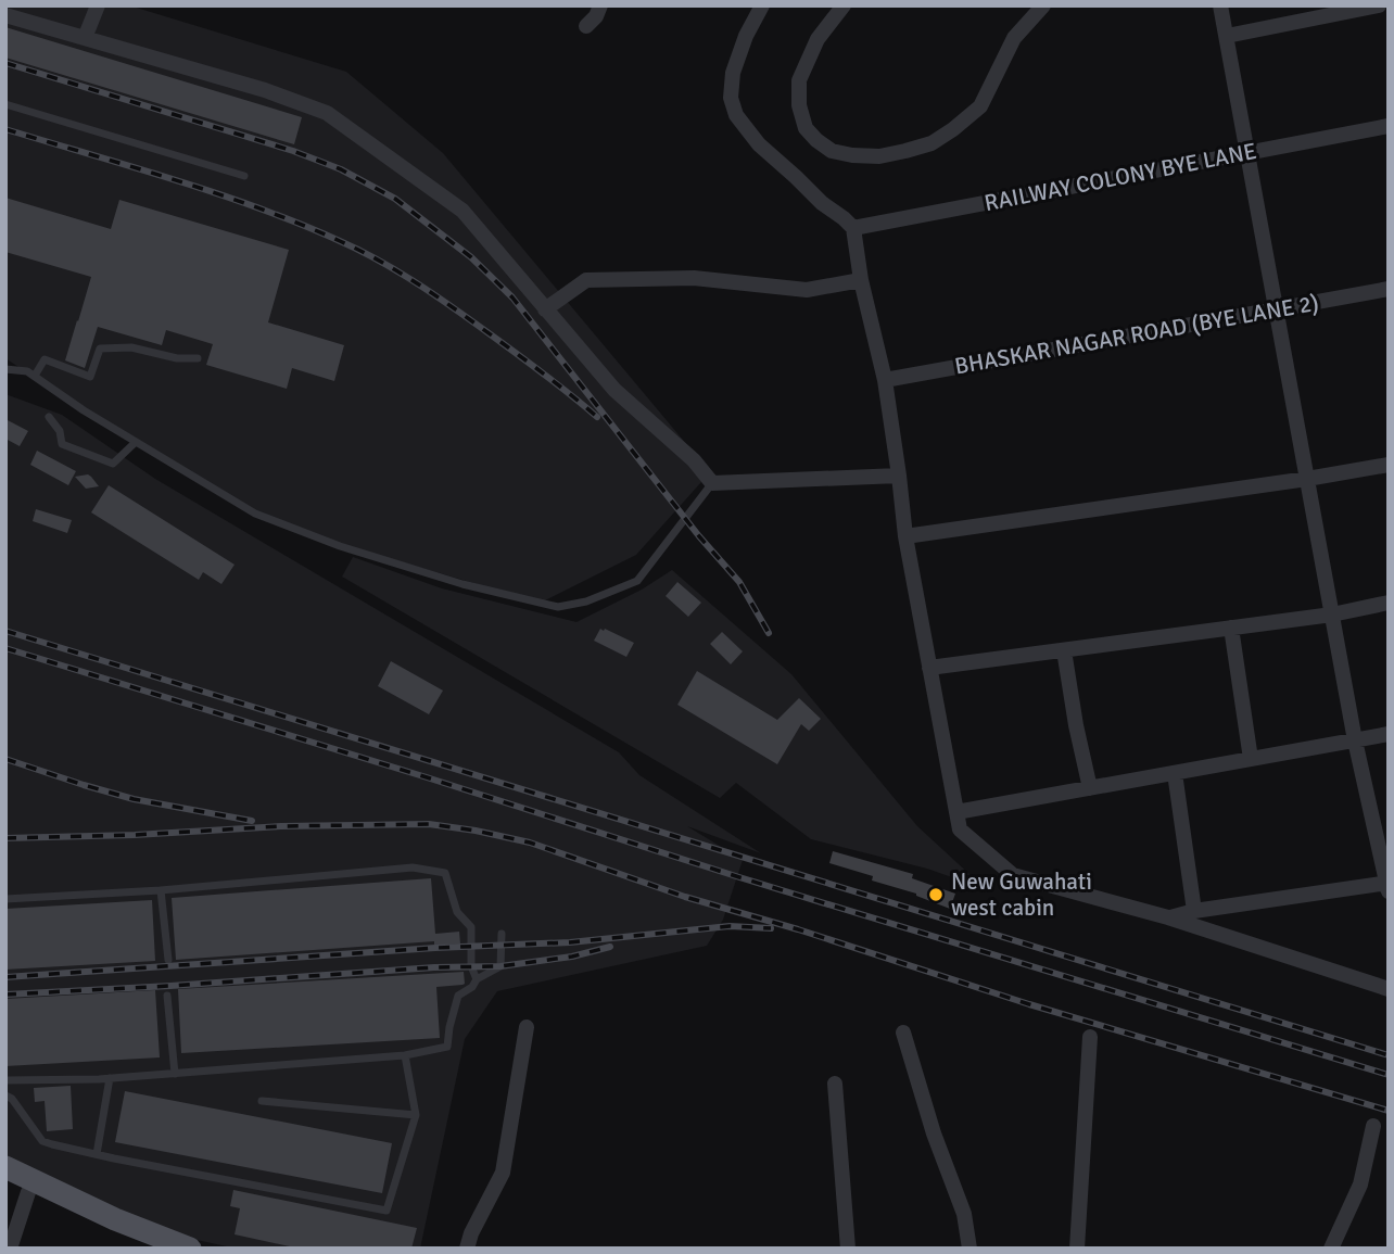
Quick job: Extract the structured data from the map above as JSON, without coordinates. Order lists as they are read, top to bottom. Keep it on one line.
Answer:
{"streets":{"street":["RAILWAY COLONY BYE LANE","BHASKAR NAGAR ROAD (BYE LANE 2)"]},"places":["New Guwahati west cabin"]}
